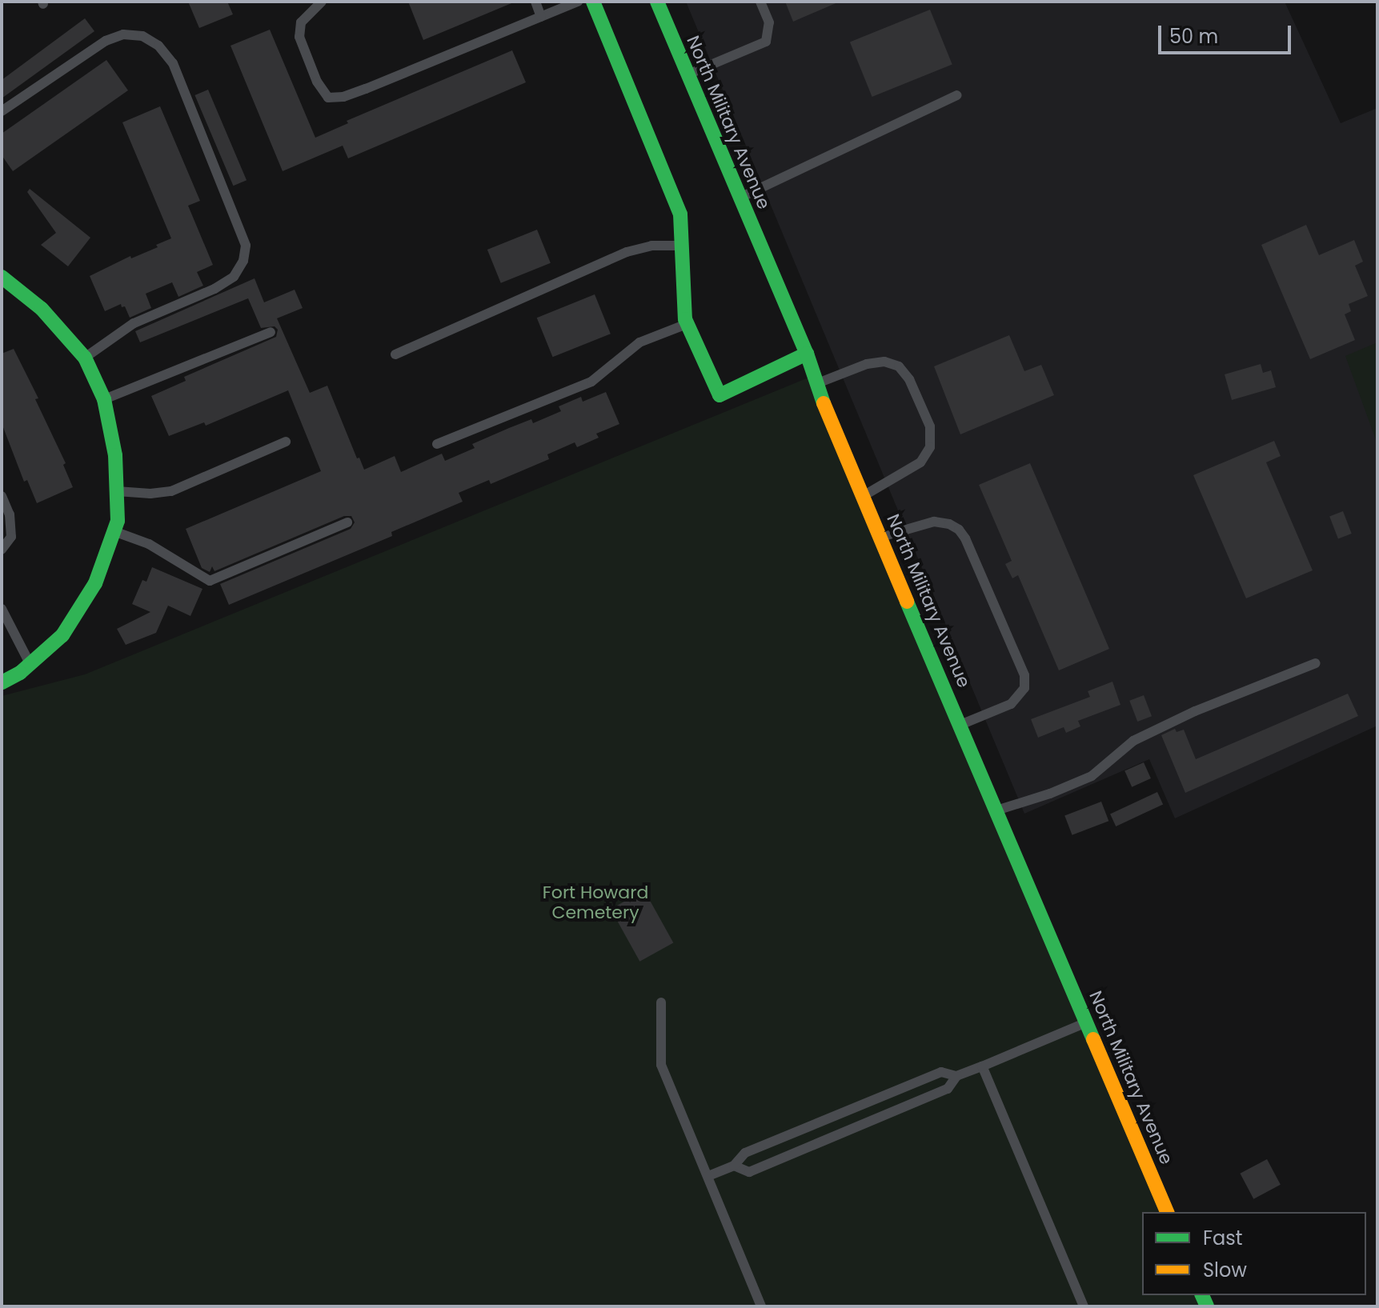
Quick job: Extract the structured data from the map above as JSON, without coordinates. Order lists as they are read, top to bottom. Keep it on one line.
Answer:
{"streets":{"main road":["North Military Avenue"]},"parks":["Fort Howard Cemetery"],"legend":["Fast","Slow"],"scale_bar":"50 m"}
